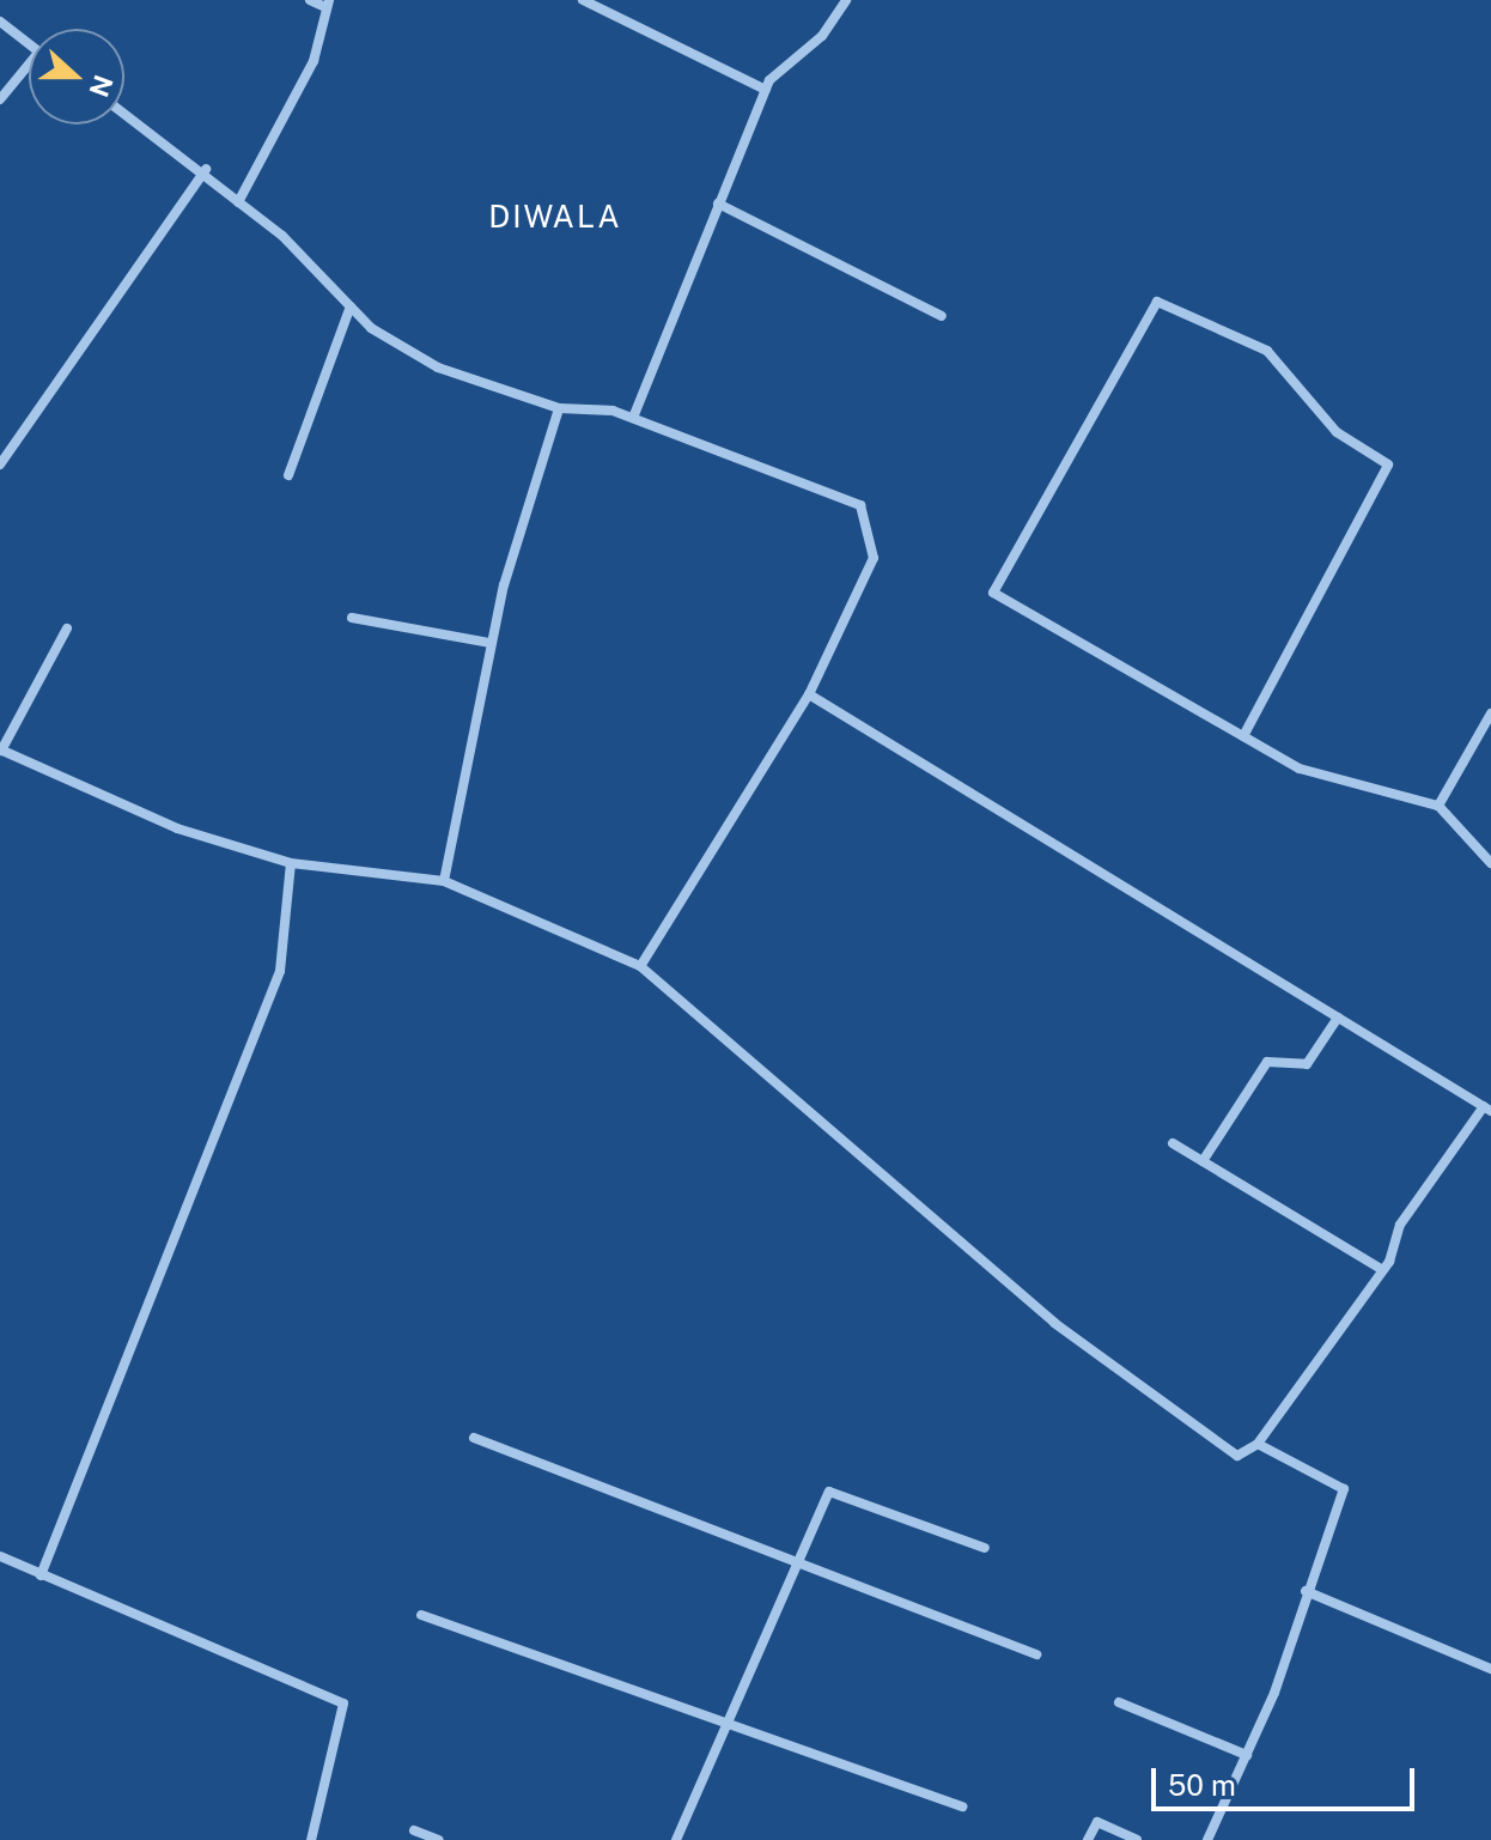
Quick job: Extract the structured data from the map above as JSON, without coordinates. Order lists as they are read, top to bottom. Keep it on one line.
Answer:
{"districts":["DIWALA"],"scale_bar":"50 m","north":"right"}
